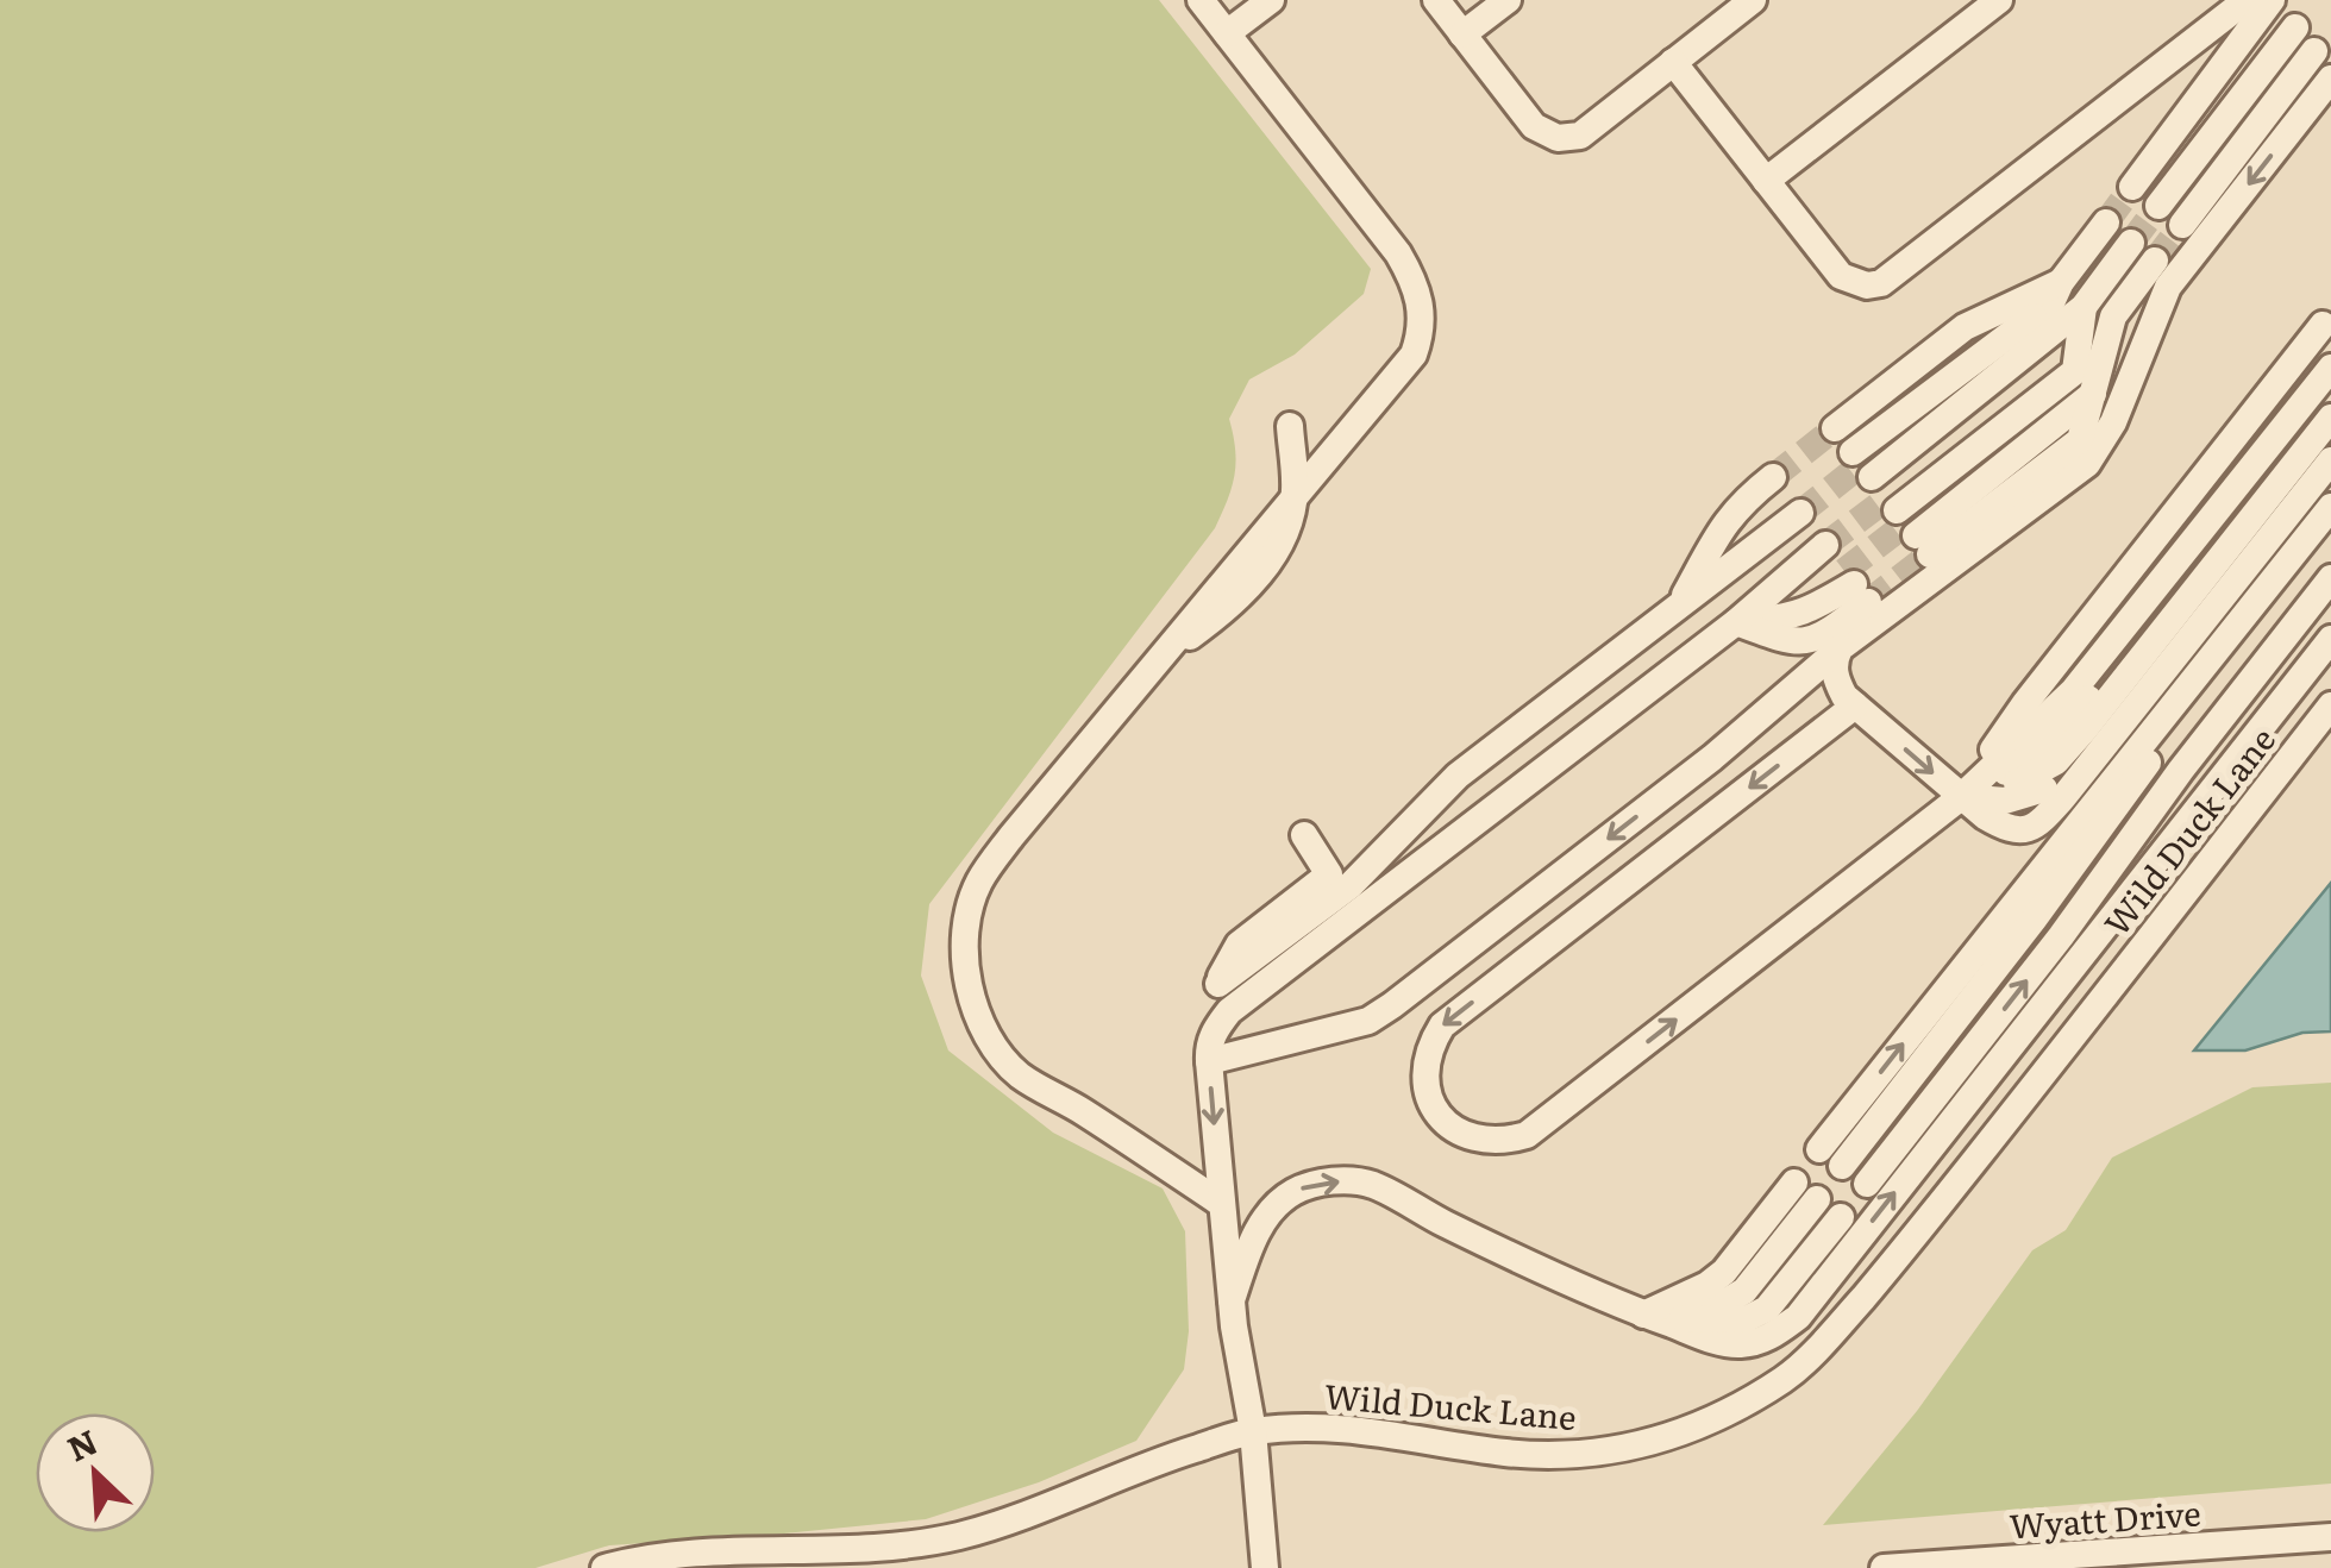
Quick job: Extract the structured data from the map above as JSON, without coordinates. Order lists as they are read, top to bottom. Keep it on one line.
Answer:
{"streets":{"street":["Wild Duck Lane","Wyatt Drive"]},"north":"top left"}
